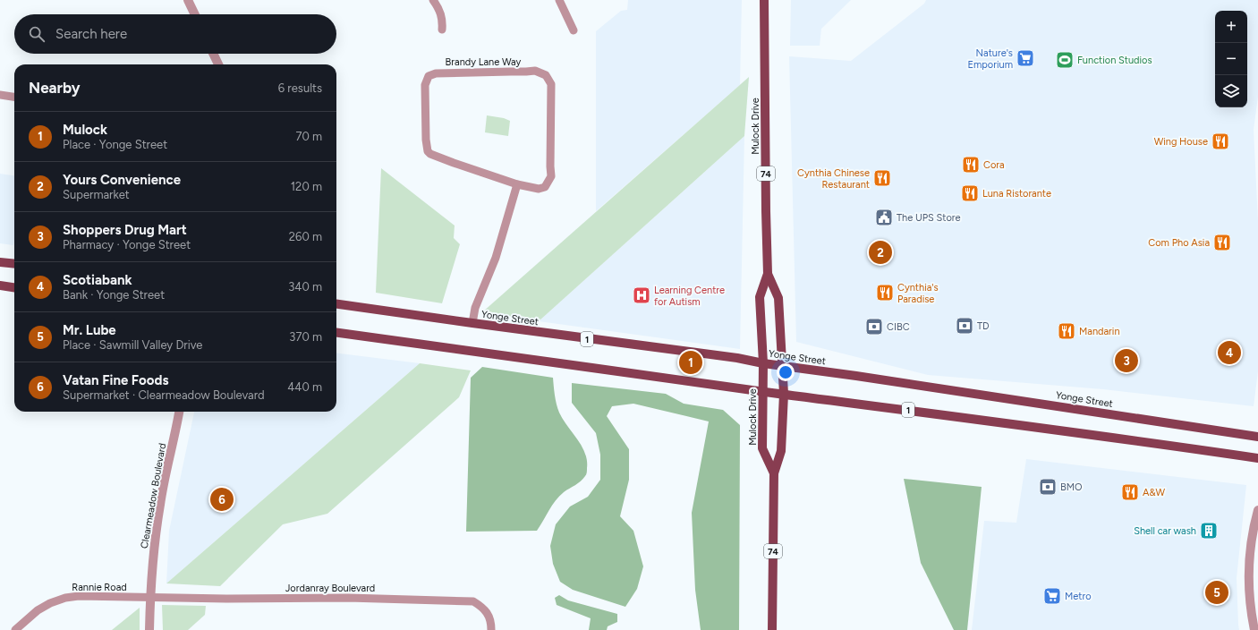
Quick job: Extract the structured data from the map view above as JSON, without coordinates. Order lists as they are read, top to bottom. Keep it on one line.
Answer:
{"streets":{"main road":["Mulock Drive","74","Yonge Street","1"],"street":["Brandy Lane Way","Clearmeadow Boulevard","Rannie Road","Jordanray Boulevard"]},"crossings":[["Mulock Drive","Yonge Street"],["Mulock Drive","1"],["Clearmeadow Boulevard","Rannie Road"],["Clearmeadow Boulevard","Jordanray Boulevard"],["Rannie Road","Jordanray Boulevard"]],"places":{"supermarket":["Nature's Emporium","Metro"],"sports":["Function Studios"],"restaurant":["Wing House","Cora","Cynthia Chinese Restaurant","Luna Ristorante","Com Pho Asia","Cynthia's Paradise","Mandarin","A&W"],"public building":["The UPS Store"],"hospital":["Learning Centre for Autism"],"bank":["TD","CIBC","BMO"],"building":["Shell car wash"]},"page":{"map_buttons":["+","−"],"search":"Search here","heading":["Nearby","6 results"],"list":[{"mark":"1","name":"Mulock","note":"Place · Yonge Street","value":"70 m"},{"mark":"2","name":"Yours Convenience","note":"Supermarket","value":"120 m"},{"mark":"3","name":"Shoppers Drug Mart","note":"Pharmacy · Yonge Street","value":"260 m"},{"mark":"4","name":"Scotiabank","note":"Bank · Yonge Street","value":"340 m"},{"mark":"5","name":"Mr. Lube","note":"Place · Sawmill Valley Drive","value":"370 m"},{"mark":"6","name":"Vatan Fine Foods","note":"Supermarket · Clearmeadow Boulevard","value":"440 m"}],"pins":["2","4","3","1","6","5"]}}
